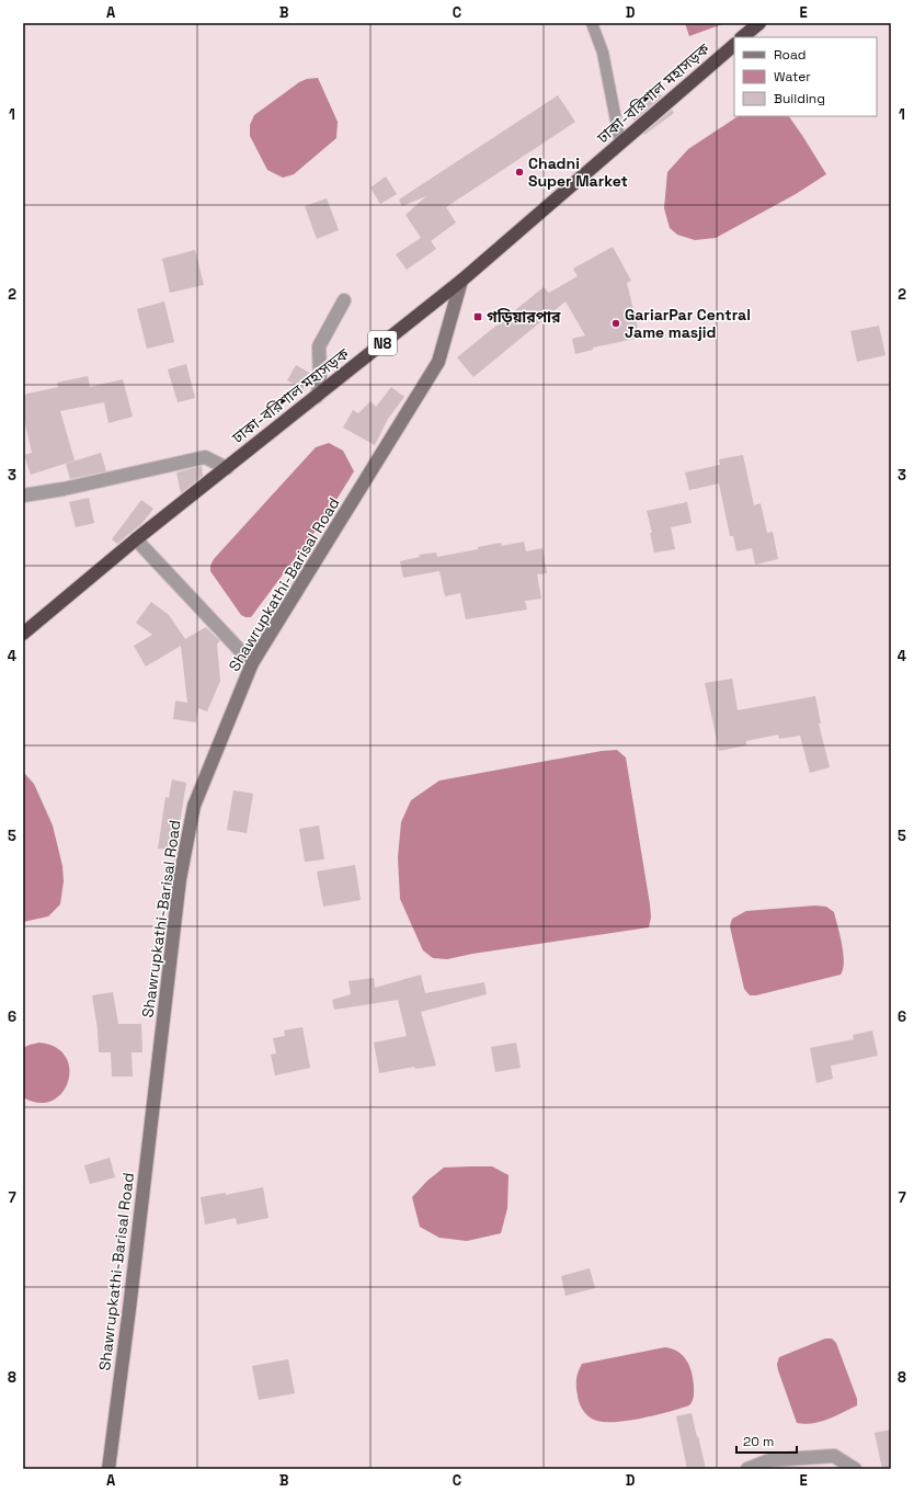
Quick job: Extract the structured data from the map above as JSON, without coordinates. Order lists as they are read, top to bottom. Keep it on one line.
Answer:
{"streets":{"highway":["ঢাকা-বরিশাল মহাসড়ক","N8"],"main road":["Shawrupkathi-Barisal Road"]},"crossings":[["ঢাকা-বরিশাল মহাসড়ক","Shawrupkathi-Barisal Road"]],"places":{"other":["Chadni Super Market","GariarPar Central Jame masjid"],"transit":["গড়িয়ারপার"]},"legend":["Road","Water","Building"],"scale_bar":"20 m","grid":{"columns":["A","B","C","D","E"],"rows":["1","2","3","4","5","6","7","8"]}}
